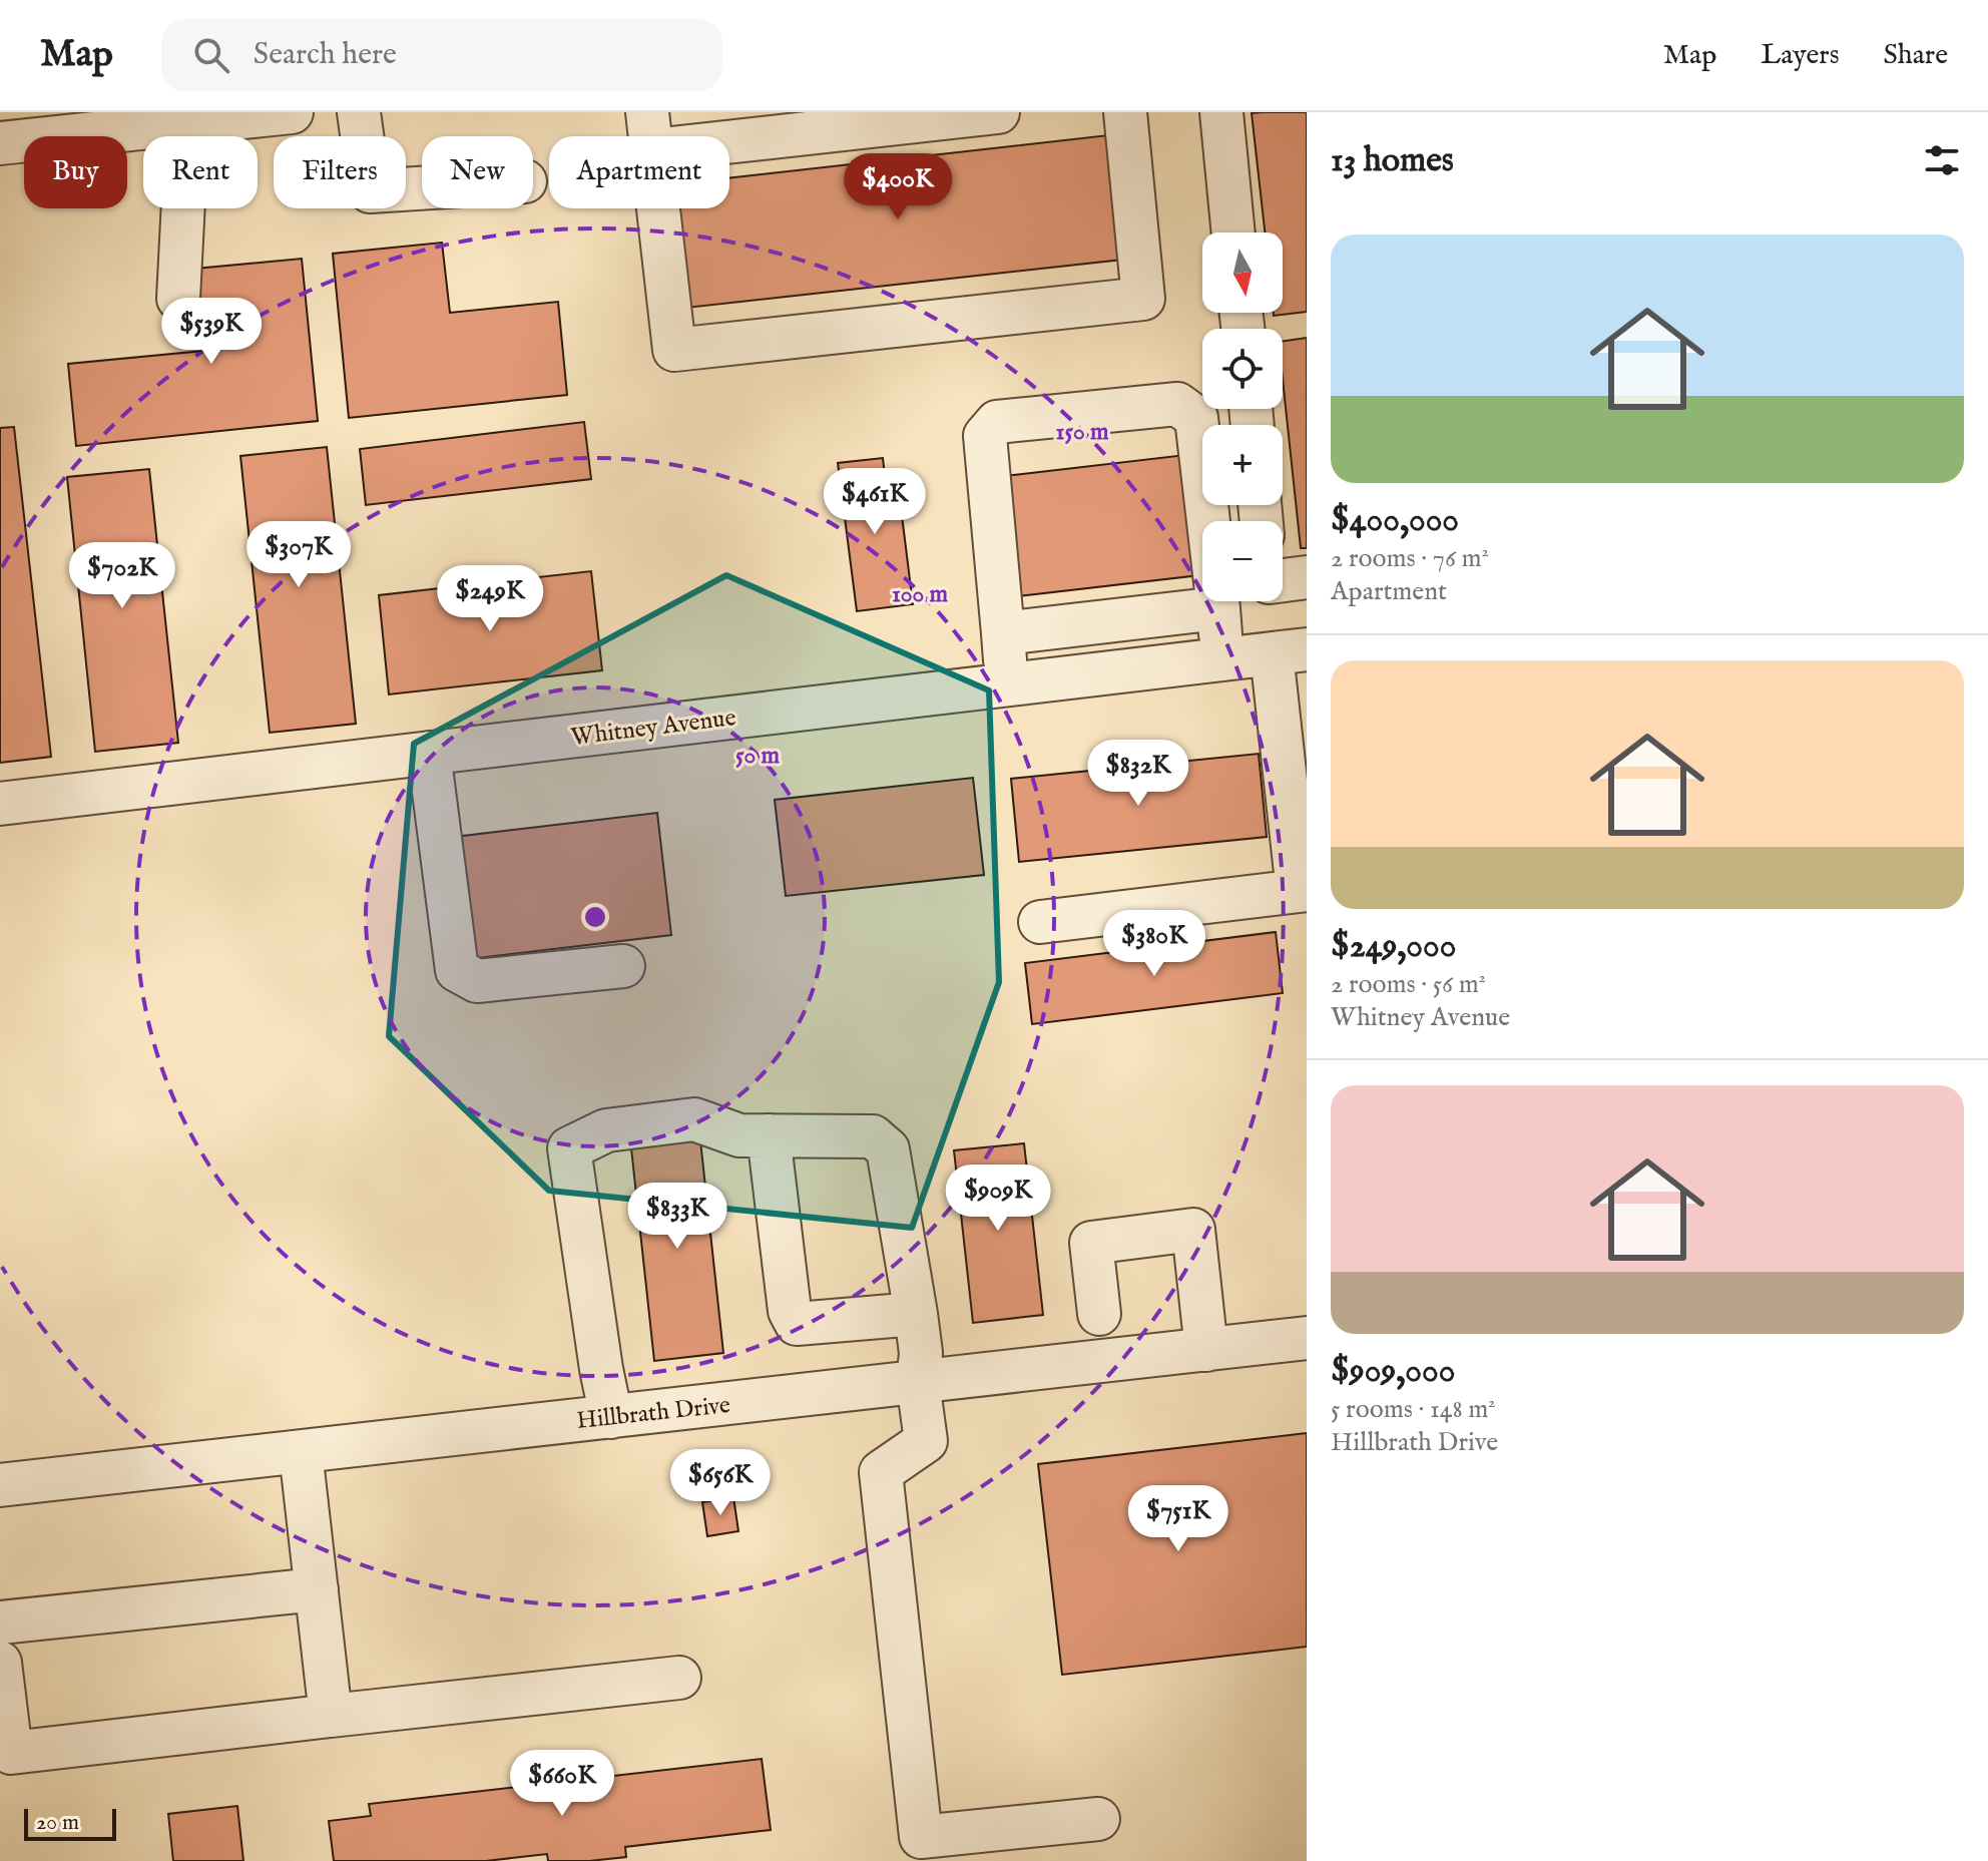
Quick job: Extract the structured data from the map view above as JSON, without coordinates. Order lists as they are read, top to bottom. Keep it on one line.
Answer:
{"streets":{"street":["Whitney Avenue","Hillbrath Drive"]},"scale_bar":"20 m","north":"bottom","page":{"header":"Map","search":"Search here","nav":["Map","Layers","Share"],"heading":"13 homes","chip":["Buy","Rent","Filters","New","Apartment"],"price":["$400K","$539K","$461K","$307K","$702K","$249K","$832K","$380K","$909K","$833K","$656K","$751K","$660K"],"list":[{"name":"$400,000","note":"2 rooms · 76 m² · Apartment"},{"name":"$249,000","note":"2 rooms · 56 m² · Whitney Avenue"},{"name":"$909,000","note":"5 rooms · 148 m² · Hillbrath Drive"}],"map_buttons":["+","−"],"scale":"20 m"},"rings":["150 m","100 m","50 m"]}
